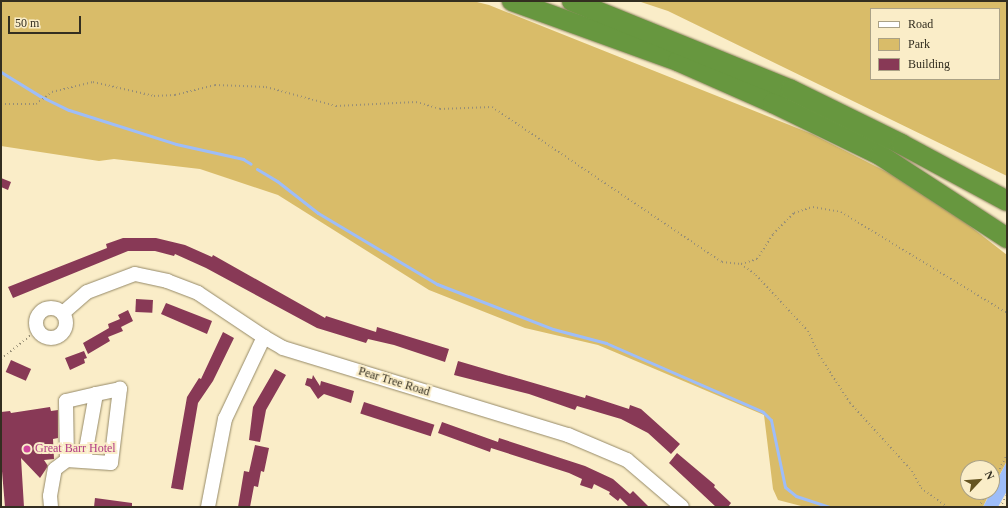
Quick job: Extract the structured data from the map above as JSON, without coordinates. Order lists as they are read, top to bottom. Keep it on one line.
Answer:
{"streets":{"street":["Pear Tree Road"]},"places":["Great Barr Hotel"],"legend":["Road","Park","Building"],"scale_bar":"50 m","north":"top right"}
